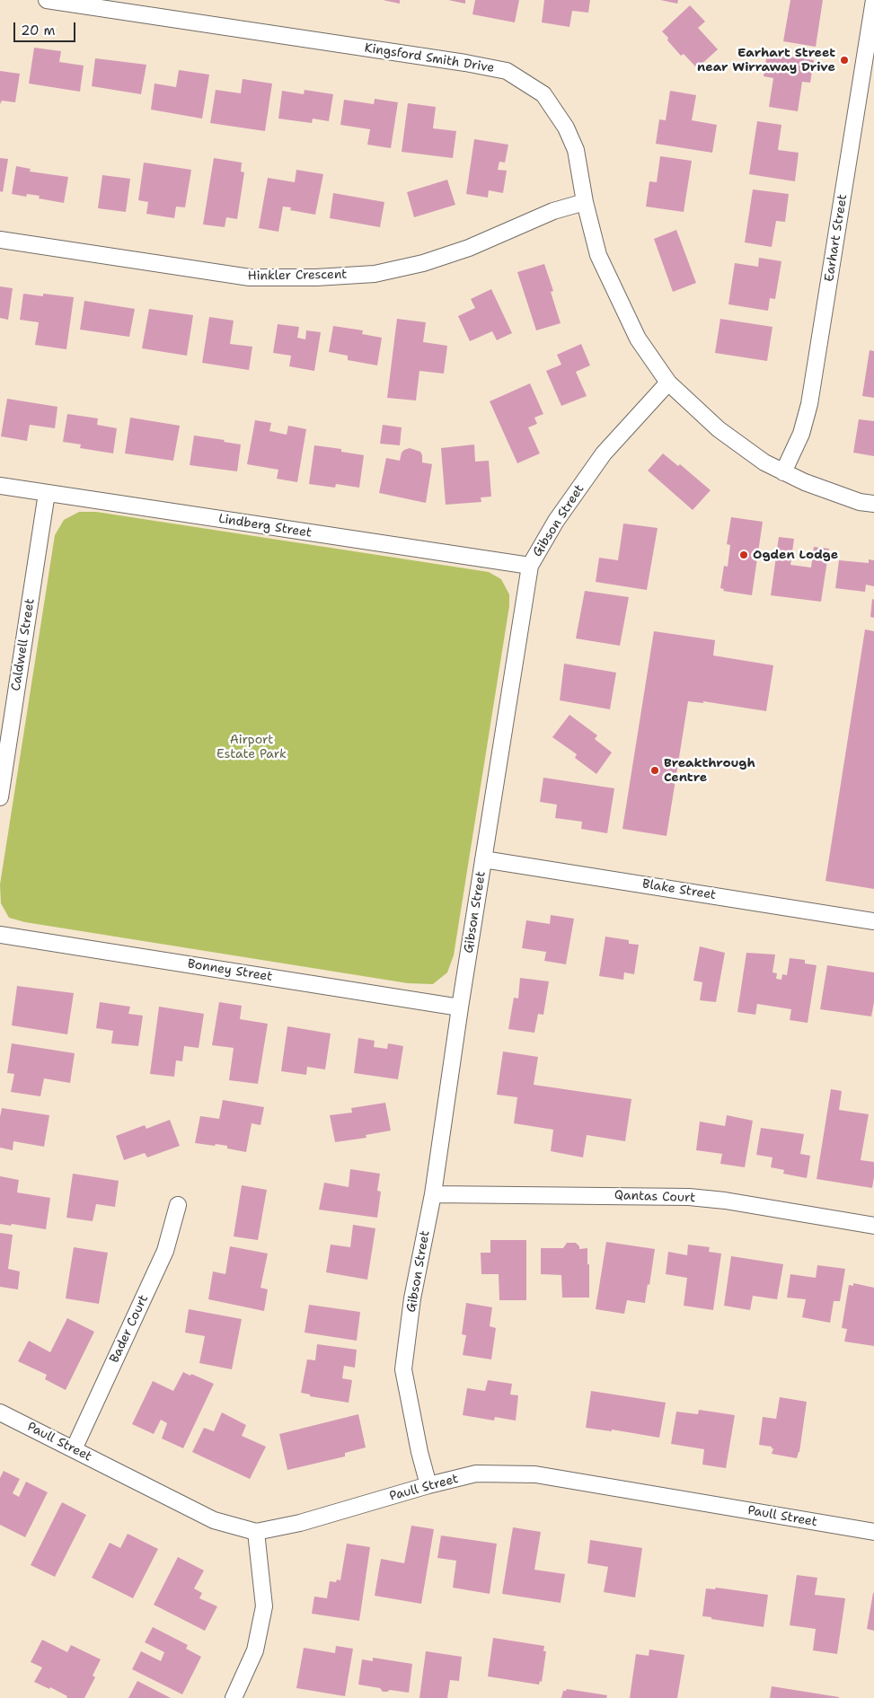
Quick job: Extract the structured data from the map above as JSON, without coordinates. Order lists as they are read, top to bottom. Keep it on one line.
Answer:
{"streets":{"street":["Kingsford Smith Drive","Earhart Street","Hinkler Crescent","Gibson Street","Lindberg Street","Caldwell Street","Blake Street","Bonney Street","Qantas Court","Bader Court","Paull Street"]},"crossings":[["Kingsford Smith Drive","Earhart Street"],["Kingsford Smith Drive","Hinkler Crescent"],["Kingsford Smith Drive","Gibson Street"],["Gibson Street","Lindberg Street"],["Gibson Street","Blake Street"],["Gibson Street","Bonney Street"],["Gibson Street","Qantas Court"],["Gibson Street","Paull Street"],["Lindberg Street","Caldwell Street"],["Bader Court","Paull Street"]],"parks":["Airport Estate Park"],"places":["Earhart Street near Wirraway Drive","Ogden Lodge","Breakthrough Centre"],"scale_bar":"20 m"}
